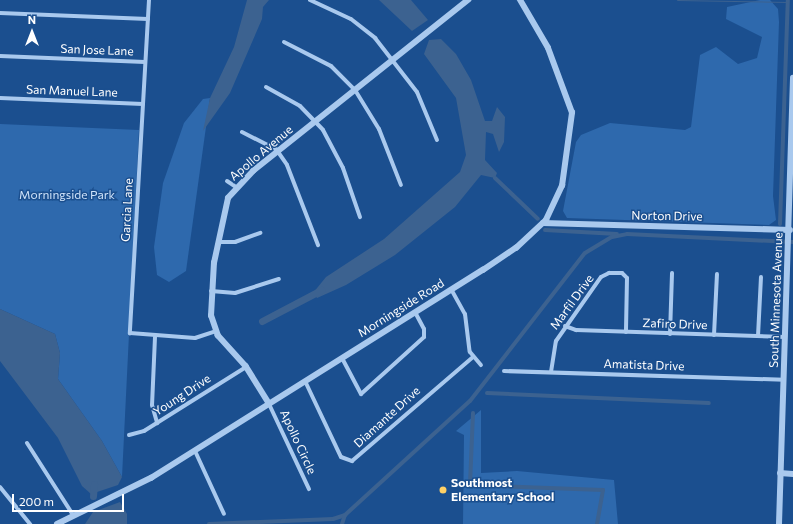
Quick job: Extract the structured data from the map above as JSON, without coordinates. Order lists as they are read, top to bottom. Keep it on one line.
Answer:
{"streets":{"street":["San Jose Lane","San Manuel Lane","Apollo Avenue","Garcia Lane","Norton Drive","South Minnesota Avenue","Marfil Drive","Morningside Road","Zafiro Drive","Amatista Drive","Young Drive","Diamante Drive","Apollo Circle"]},"crossings":[["San Jose Lane","Garcia Lane"],["San Manuel Lane","Garcia Lane"],["Apollo Avenue","Garcia Lane"],["Apollo Avenue","Morningside Road"],["Apollo Avenue","Young Drive"],["Apollo Avenue","Apollo Circle"],["Norton Drive","South Minnesota Avenue"],["Norton Drive","Morningside Road"],["South Minnesota Avenue","Zafiro Drive"],["South Minnesota Avenue","Amatista Drive"],["Marfil Drive","Zafiro Drive"],["Marfil Drive","Amatista Drive"],["Morningside Road","Diamante Drive"],["Morningside Road","Apollo Circle"]],"parks":["Morningside Park"],"places":["Southmost Elementary School"],"scale_bar":"200 m","north":"top"}
